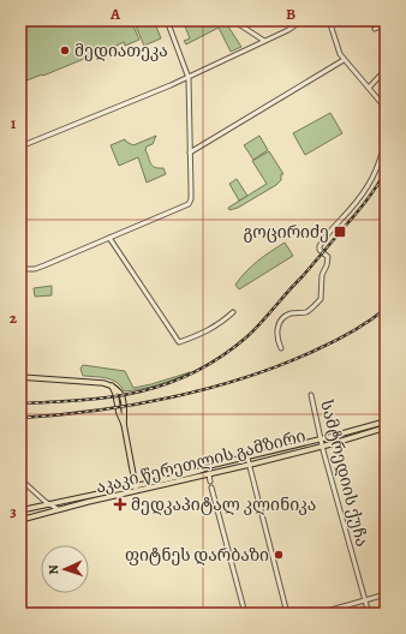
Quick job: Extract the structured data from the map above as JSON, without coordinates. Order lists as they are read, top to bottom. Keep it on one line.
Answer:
{"streets":{"main road":["აკაკი წერეთლის გამზირი"],"street":["სამტრედიის ქუჩა"]},"crossings":[["აკაკი წერეთლის გამზირი","სამტრედიის ქუჩა"]],"places":{"other":["მედიათეკა","ფიტნეს დარბაზი"],"transit":["გოცირიძე"],"health":["მედკაპიტალ კლინიკა"]},"north":"left","grid":{"columns":["A","B"],"rows":["1","2","3"]}}
